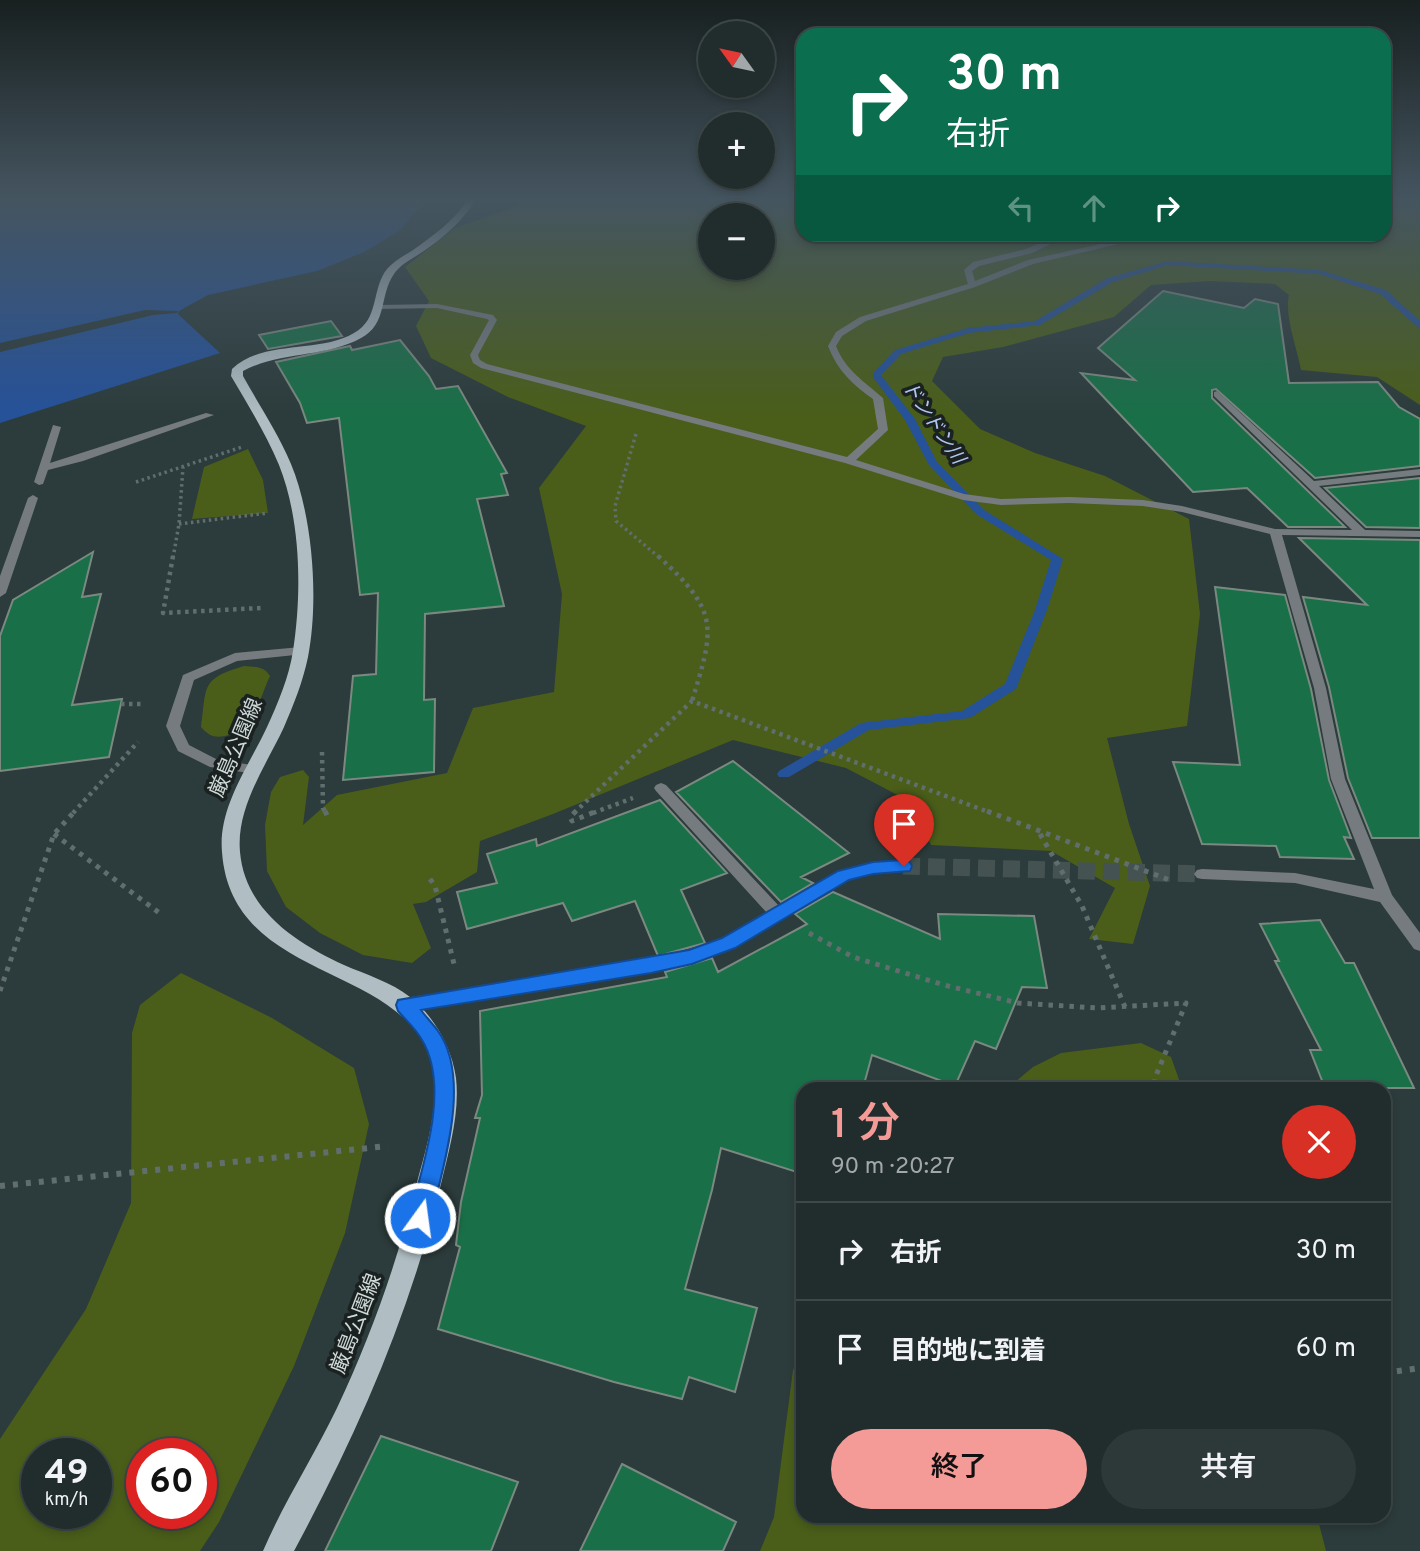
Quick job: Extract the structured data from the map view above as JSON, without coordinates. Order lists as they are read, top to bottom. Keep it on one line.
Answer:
{"streets":{"main road":["厳島公園線"]},"water":["ドンドン川"],"north":"top left","page":{"map_buttons":["+","−"],"turn":["30 m","右折"],"heading":["1 分","90 m · 20:27"],"list":[{"name":"右折","value":"30 m"},{"name":"目的地に到着","value":"60 m"}],"buttons":["終了","共有"],"speed":"49 km/h","limit":"60"}}
